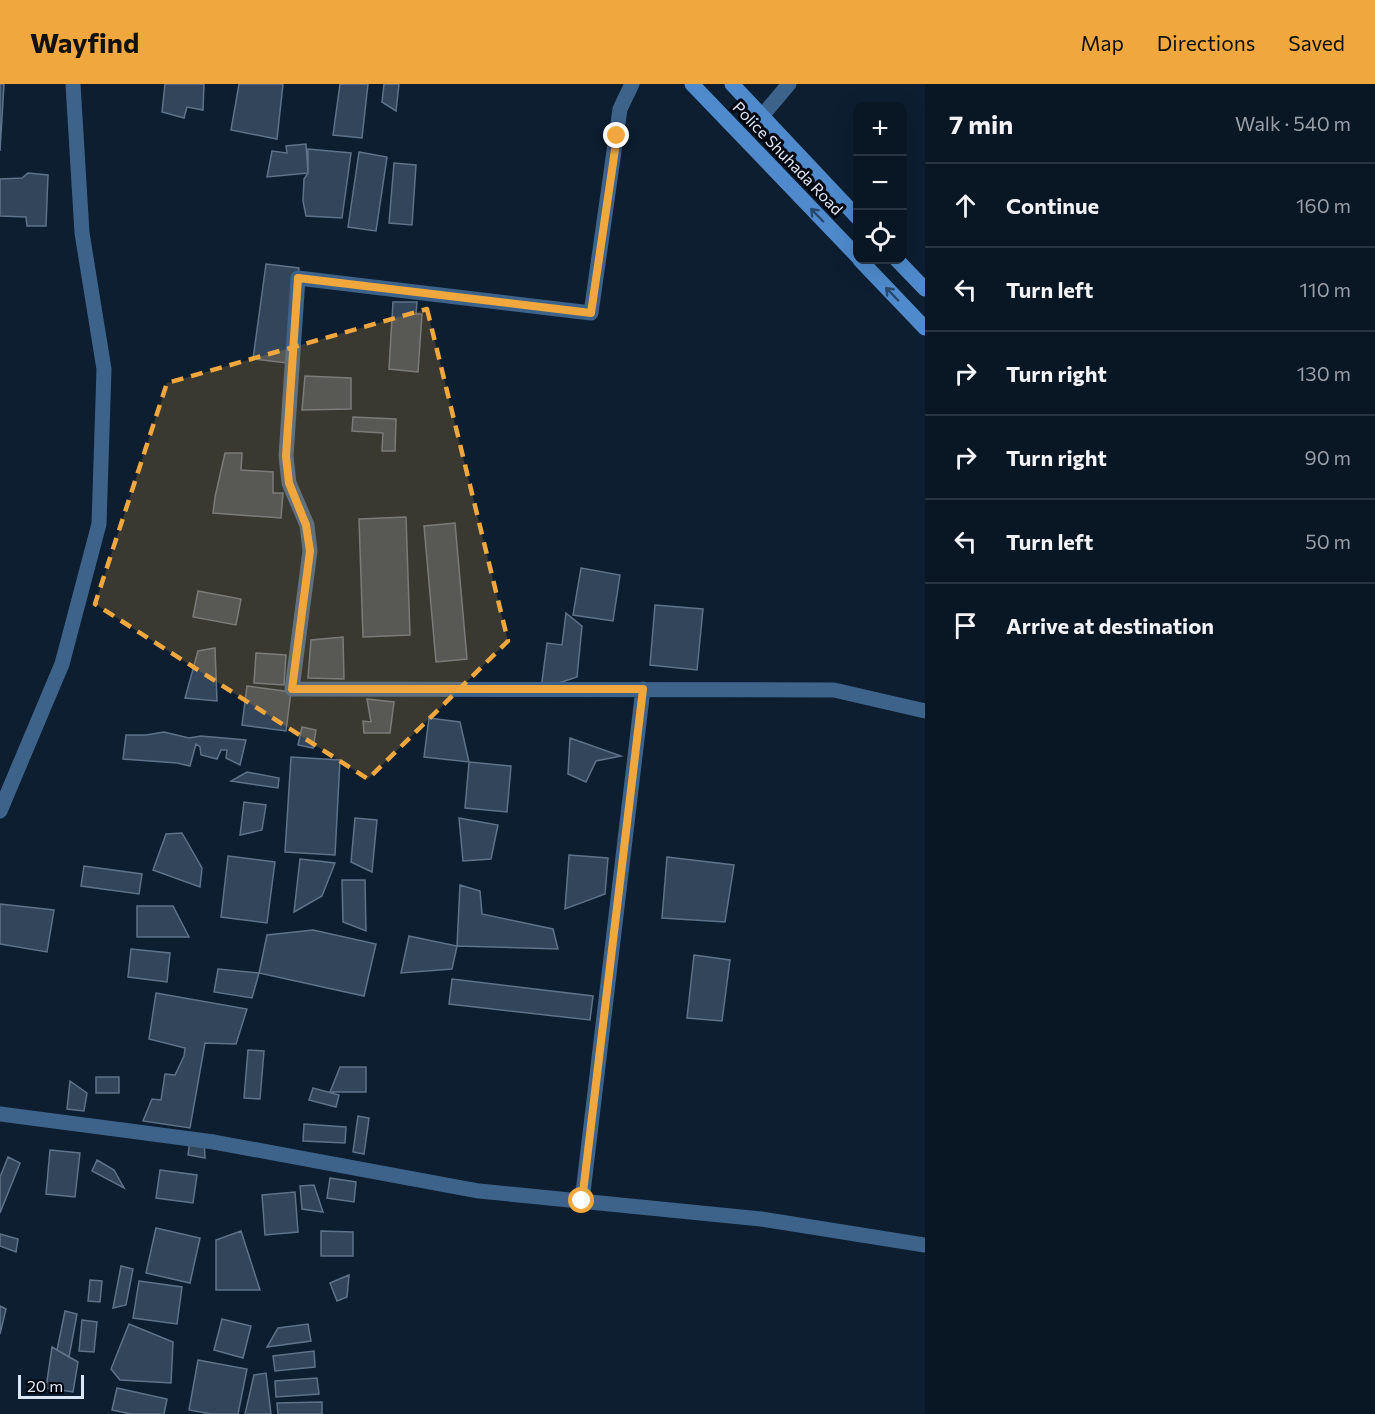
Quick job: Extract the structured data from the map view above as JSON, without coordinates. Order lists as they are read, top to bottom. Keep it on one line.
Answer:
{"streets":{"main road":["Police Shuhada Road"]},"scale_bar":"20 m","page":{"header":"Wayfind","nav":["Map","Directions","Saved"],"heading":["7 min","Walk · 540 m"],"map_buttons":["+","−"],"list":[["Continue","160 m"],["Turn left","110 m"],["Turn right","130 m"],["Turn right","90 m"],["Turn left","50 m"],"Arrive at destination"],"scale":"20 m"}}
